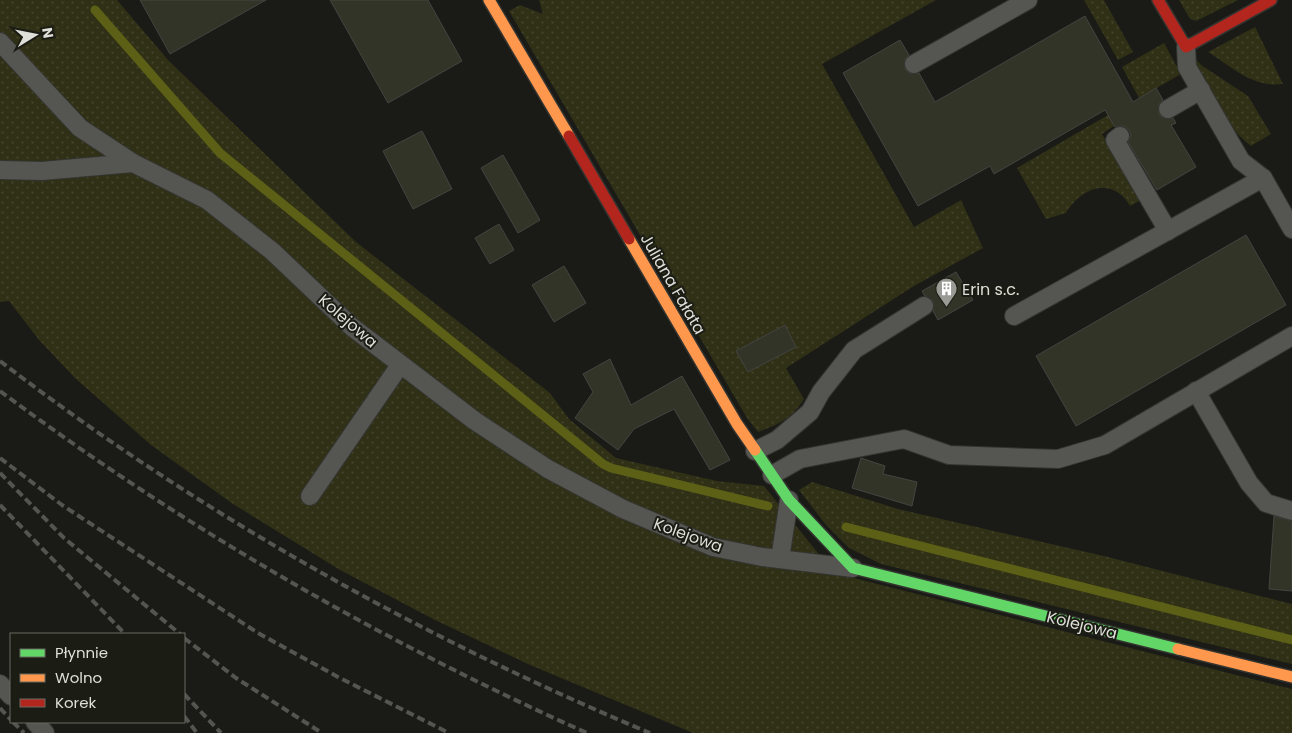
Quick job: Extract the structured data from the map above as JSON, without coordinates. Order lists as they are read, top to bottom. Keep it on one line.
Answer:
{"streets":{"street":["Juliana Fałata","Kolejowa"]},"crossings":[["Juliana Fałata","Kolejowa"]],"places":{"building":["Erin s.c."]},"legend":["Płynnie","Wolno","Korek"],"north":"right"}
